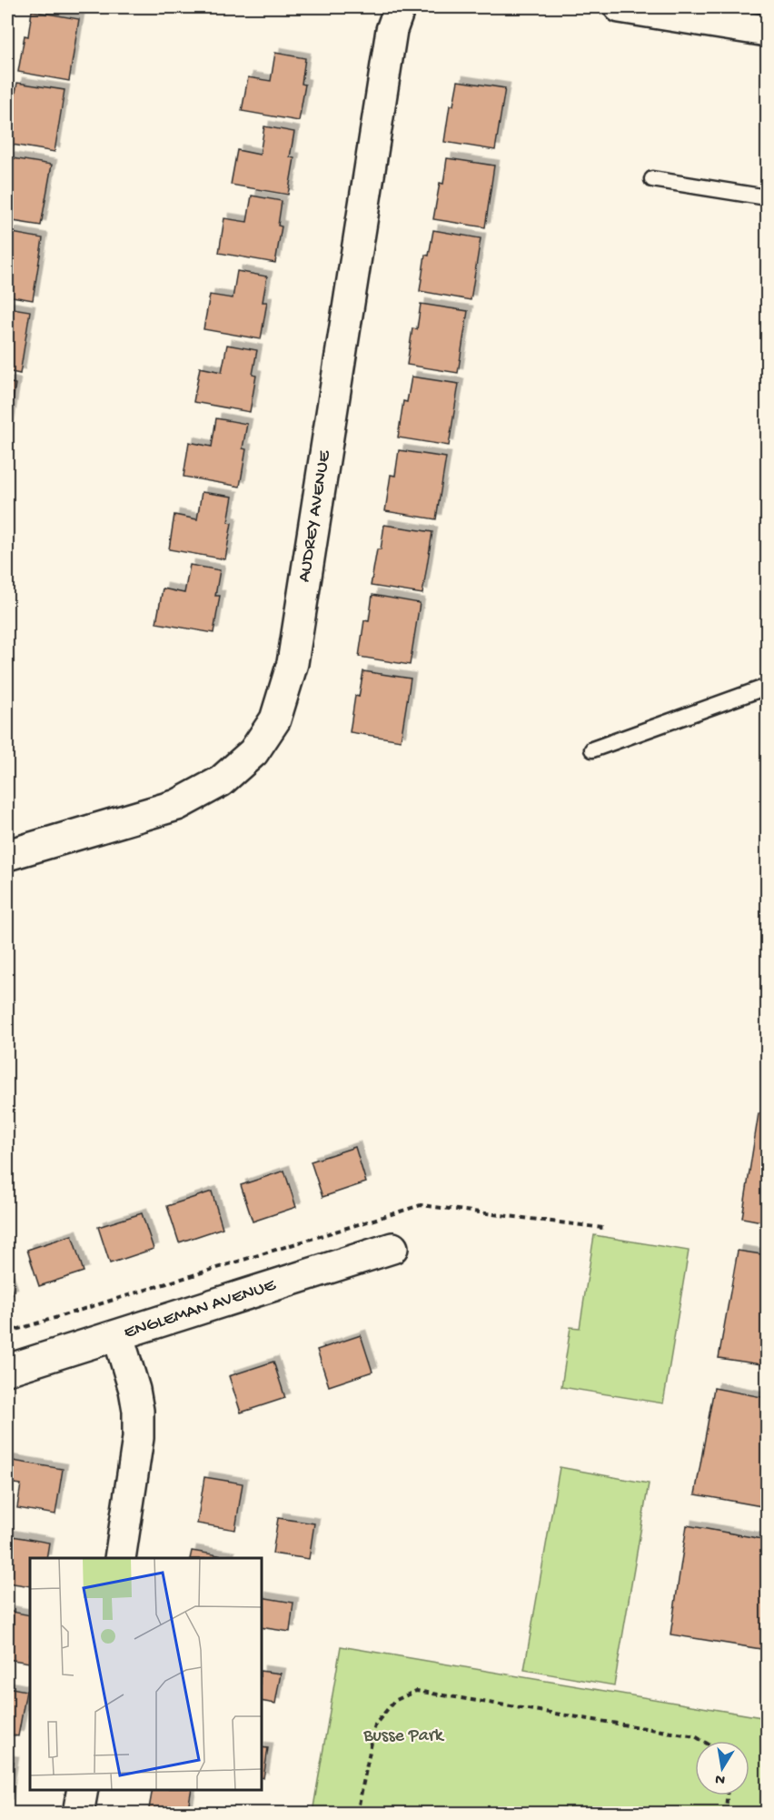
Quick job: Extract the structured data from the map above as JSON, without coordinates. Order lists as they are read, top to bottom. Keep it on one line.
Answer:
{"streets":{"street":["AUDREY AVENUE","ENGLEMAN AVENUE"]},"parks":["Busse Park"],"north":"bottom"}
